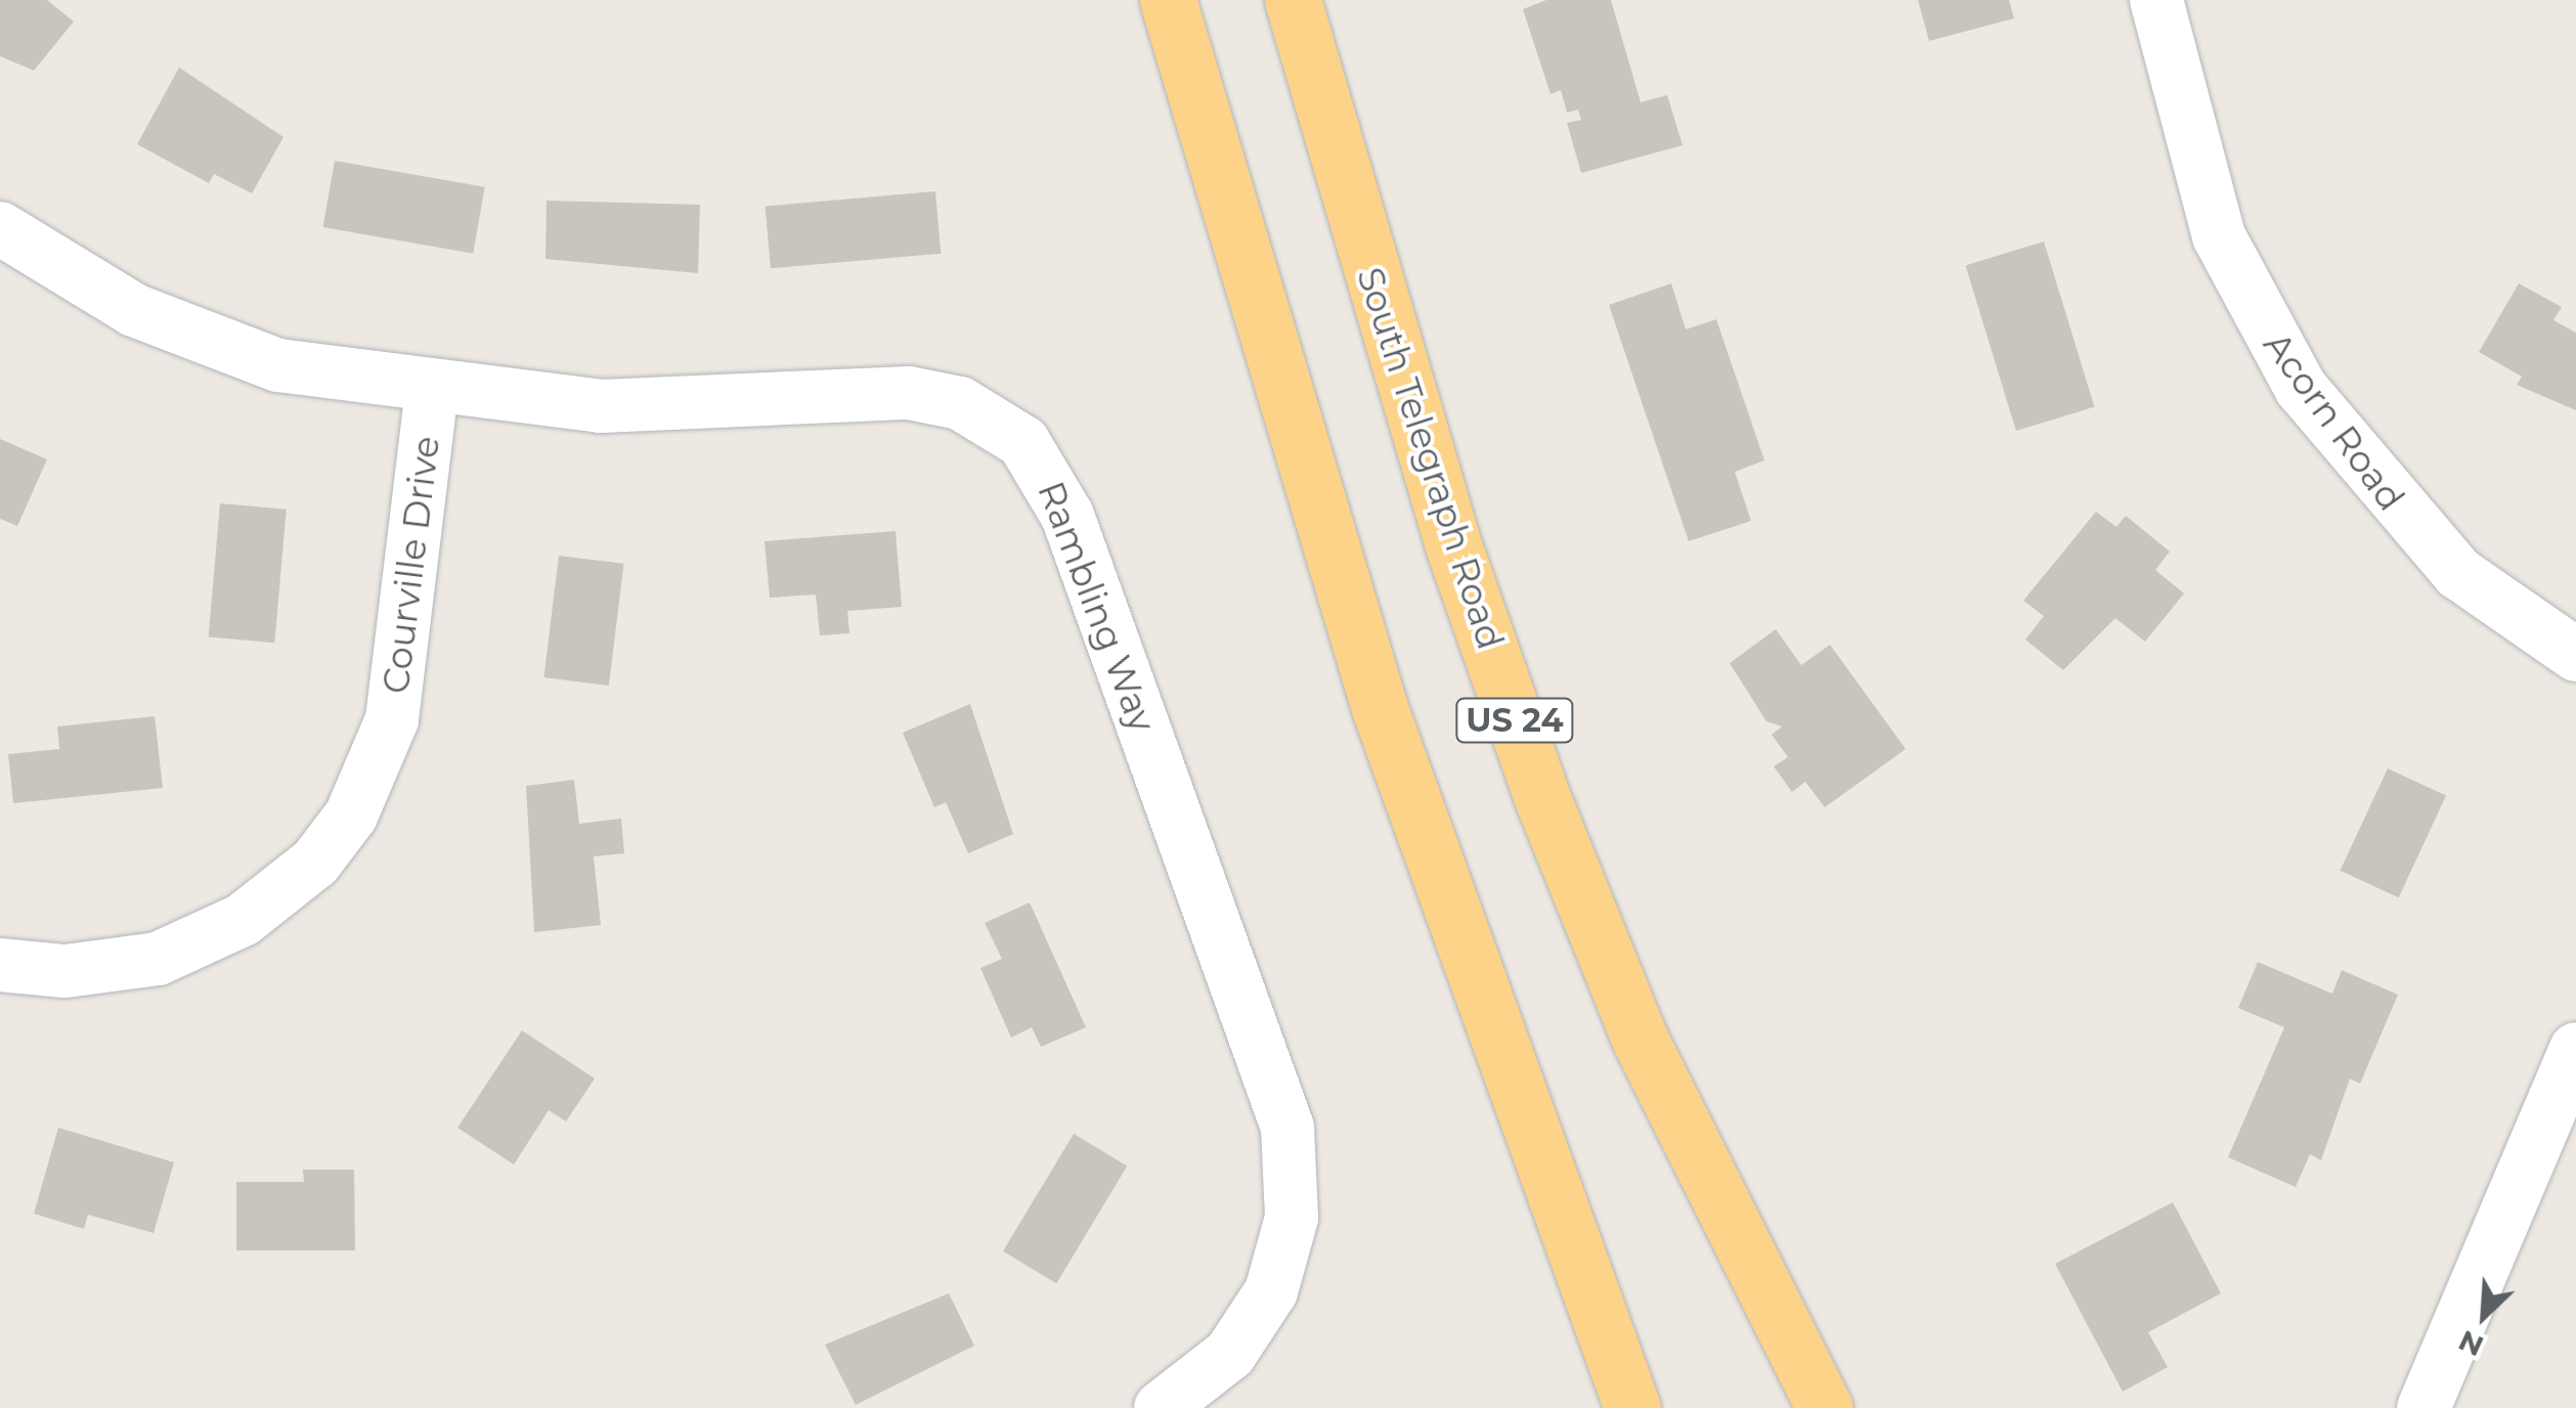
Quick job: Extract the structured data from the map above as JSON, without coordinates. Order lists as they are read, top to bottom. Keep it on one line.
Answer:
{"streets":{"highway":["South Telegraph Road","US 24"],"street":["Acorn Road","Courville Drive","Rambling Way"]},"crossings":[["Courville Drive","Rambling Way"]],"north":"bottom left"}
